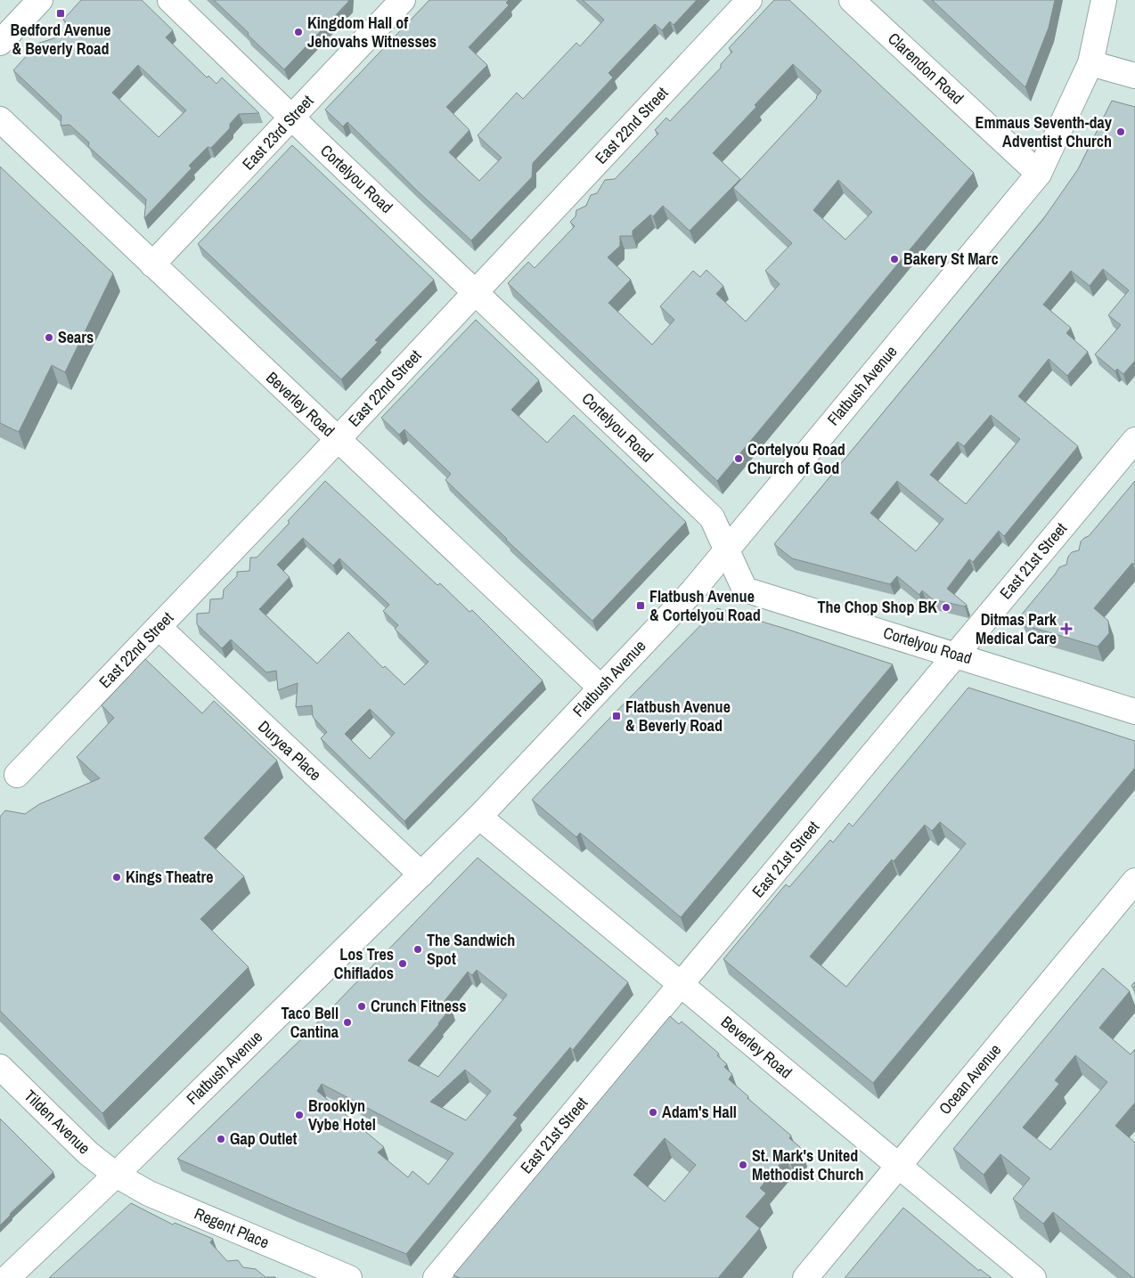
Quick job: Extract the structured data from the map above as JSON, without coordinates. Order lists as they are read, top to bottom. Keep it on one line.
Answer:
{"streets":{"street":["Clarendon Road","East 22nd Street","East 23rd Street","Cortelyou Road","Flatbush Avenue","Beverley Road","East 21st Street","Duryea Place","Ocean Avenue","Tilden Avenue","Regent Place"]},"crossings":[["Clarendon Road","Flatbush Avenue"],["East 22nd Street","Cortelyou Road"],["East 22nd Street","Beverley Road"],["East 22nd Street","Duryea Place"],["East 23rd Street","Cortelyou Road"],["East 23rd Street","Beverley Road"],["Cortelyou Road","Flatbush Avenue"],["Cortelyou Road","East 21st Street"],["Flatbush Avenue","Beverley Road"],["Flatbush Avenue","Duryea Place"],["Flatbush Avenue","Tilden Avenue"],["Flatbush Avenue","Regent Place"],["Beverley Road","East 21st Street"],["Beverley Road","Ocean Avenue"],["Tilden Avenue","Regent Place"]],"places":{"transit":["Bedford Avenue & Beverly Road","Flatbush Avenue & Cortelyou Road","Flatbush Avenue & Beverly Road"],"other":["Kingdom Hall of Jehovahs Witnesses","Emmaus Seventh-day Adventist Church","Bakery St Marc","Sears","Cortelyou Road Church of God","The Chop Shop BK","Kings Theatre","The Sandwich Spot","Los Tres Chiflados","Crunch Fitness","Taco Bell Cantina","Adam's Hall","Brooklyn Vybe Hotel","Gap Outlet","St. Mark's United Methodist Church"],"health":["Ditmas Park Medical Care"]}}
